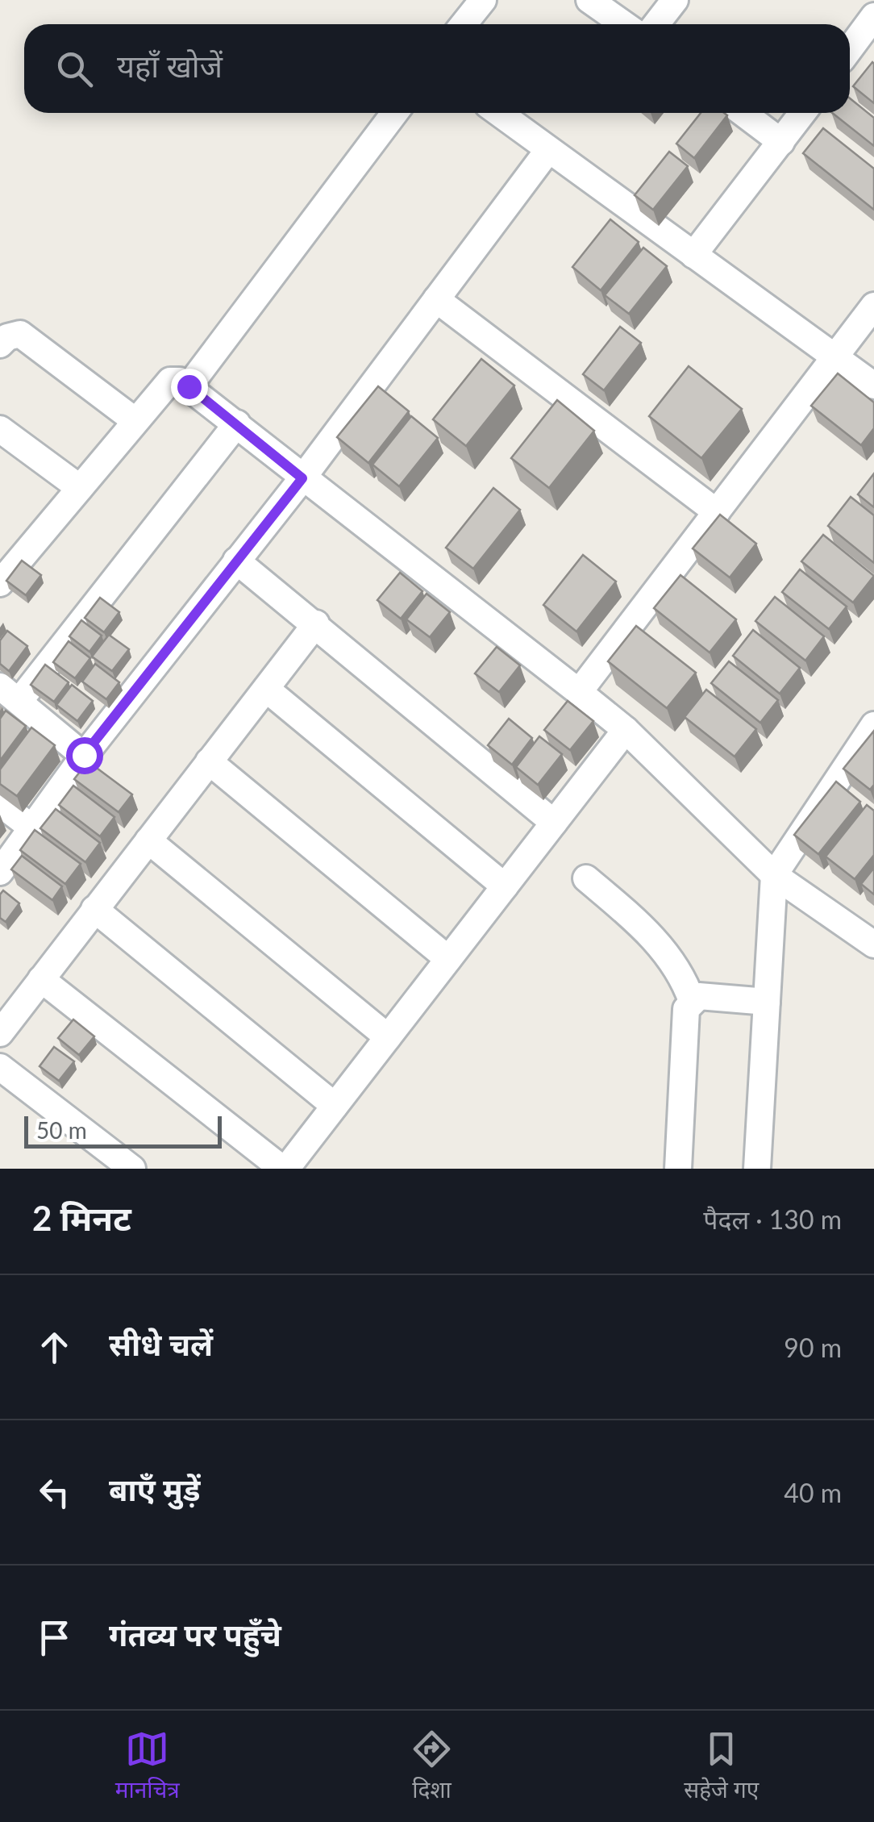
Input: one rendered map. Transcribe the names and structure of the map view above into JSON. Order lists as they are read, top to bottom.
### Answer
{
  "scale_bar": "50 m",
  "page": {
    "search": "यहाँ खोजें",
    "scale": "50 m",
    "heading": ["2 मिनट", "पैदल · 130 m"],
    "list": [
      ["सीधे चलें", "90 m"],
      ["बाएँ मुड़ें", "40 m"],
      "गंतव्य पर पहुँचे"
    ],
    "nav": ["मानचित्र", "दिशा", "सहेजे गए"]
  }
}
